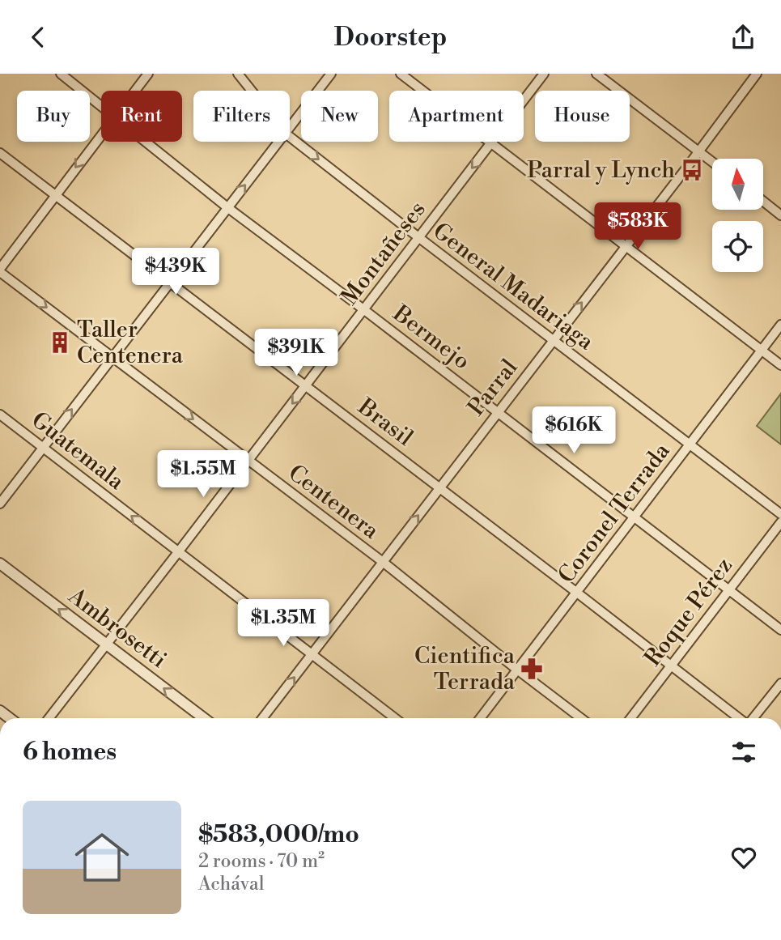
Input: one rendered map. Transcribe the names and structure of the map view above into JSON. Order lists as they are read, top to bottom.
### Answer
{
  "streets": {
    "street": [
      "Montañeses",
      "General Madariaga",
      "Bermejo",
      "Parral",
      "Brasil",
      "Guatemala",
      "Centenera",
      "Coronel Terrada",
      "Roque Pérez",
      "Ambrosetti"
    ]
  },
  "crossings": [
    ["Montañeses", "General Madariaga"],
    ["Montañeses", "Bermejo"],
    ["Montañeses", "Brasil"],
    ["Montañeses", "Guatemala"],
    ["Montañeses", "Centenera"],
    ["Montañeses", "Ambrosetti"],
    ["General Madariaga", "Parral"],
    ["General Madariaga", "Coronel Terrada"],
    ["Bermejo", "Parral"],
    ["Bermejo", "Coronel Terrada"],
    ["Bermejo", "Roque Pérez"],
    ["Parral", "Brasil"],
    ["Parral", "Guatemala"],
    ["Parral", "Centenera"],
    ["Brasil", "Coronel Terrada"],
    ["Brasil", "Roque Pérez"],
    ["Centenera", "Coronel Terrada"]
  ],
  "one_way": ["Parral", "Centenera", "Ambrosetti"],
  "places": {
    "bus stop": ["Parral y Lynch"],
    "building": ["Taller Centenera"],
    "pharmacy": ["Cientifica Terrada"]
  },
  "north": "top",
  "page": {
    "header": "Doorstep",
    "chip": [
      "Buy",
      "Rent",
      "Filters",
      "New",
      "Apartment",
      "House"
    ],
    "price": [
      "$583K",
      "$439K",
      "$391K",
      "$616K",
      "$1.55M",
      "$1.35M"
    ],
    "heading": "6 homes",
    "list": [
      {
        "name": "$583,000/mo",
        "note": "2 rooms · 70 m² · Achával"
      }
    ]
  }
}
